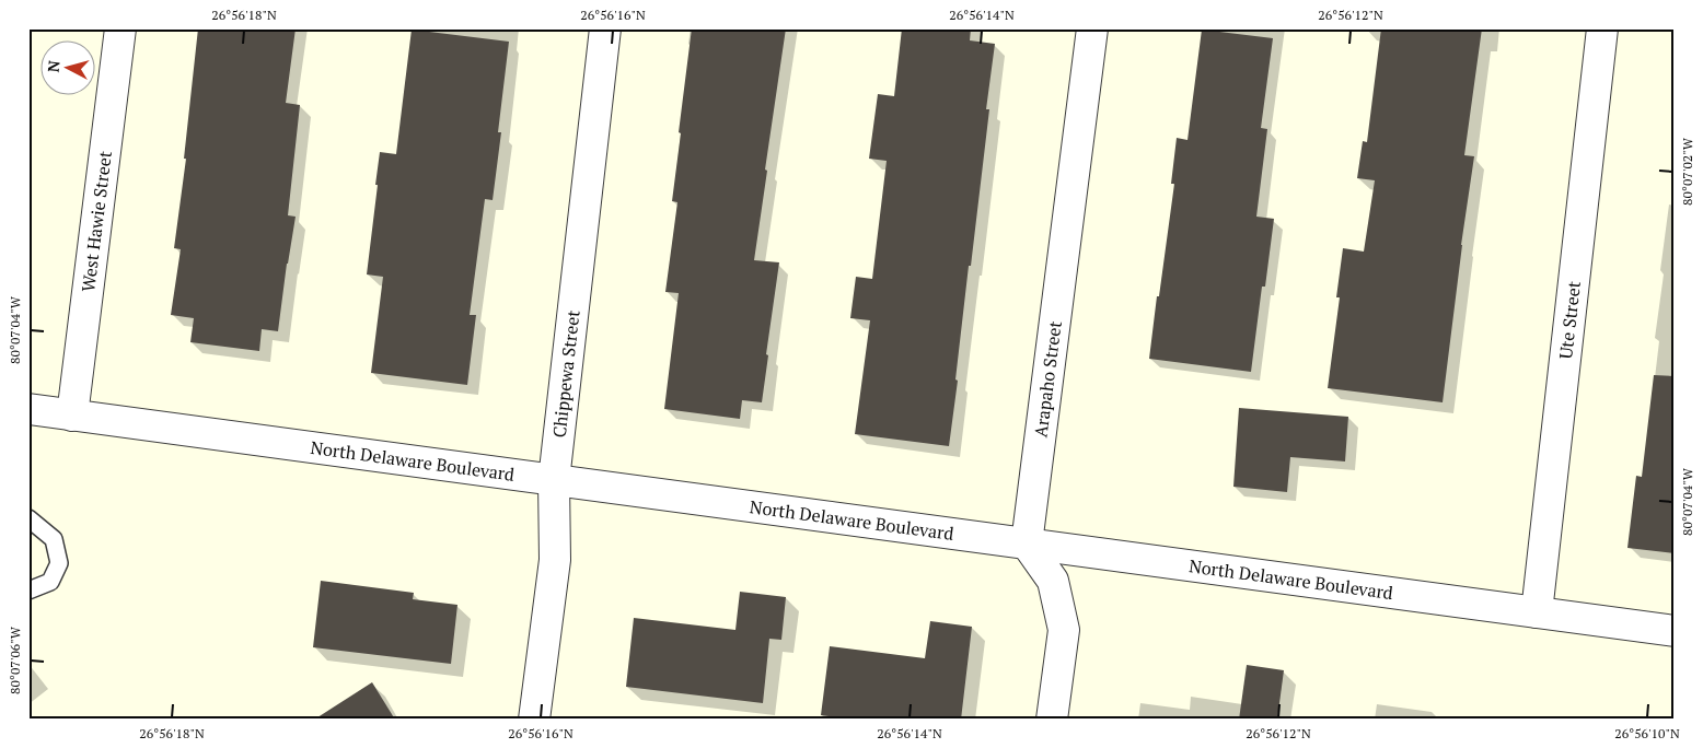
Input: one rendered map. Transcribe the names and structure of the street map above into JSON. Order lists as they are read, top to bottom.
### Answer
{
  "streets": {
    "street": [
      "West Hawie Street",
      "Ute Street",
      "Chippewa Street",
      "Arapaho Street",
      "North Delaware Boulevard"
    ]
  },
  "crossings": [
    ["West Hawie Street", "North Delaware Boulevard"],
    ["Ute Street", "North Delaware Boulevard"],
    ["Chippewa Street", "North Delaware Boulevard"],
    ["Arapaho Street", "North Delaware Boulevard"]
  ],
  "north": "left",
  "coordinates": [
    "26°56'18\"N",
    "26°56'16\"N",
    "26°56'14\"N",
    "26°56'12\"N",
    "80°07'02\"W",
    "80°07'04\"W",
    "80°07'06\"W",
    "26°56'10\"N"
  ]
}
